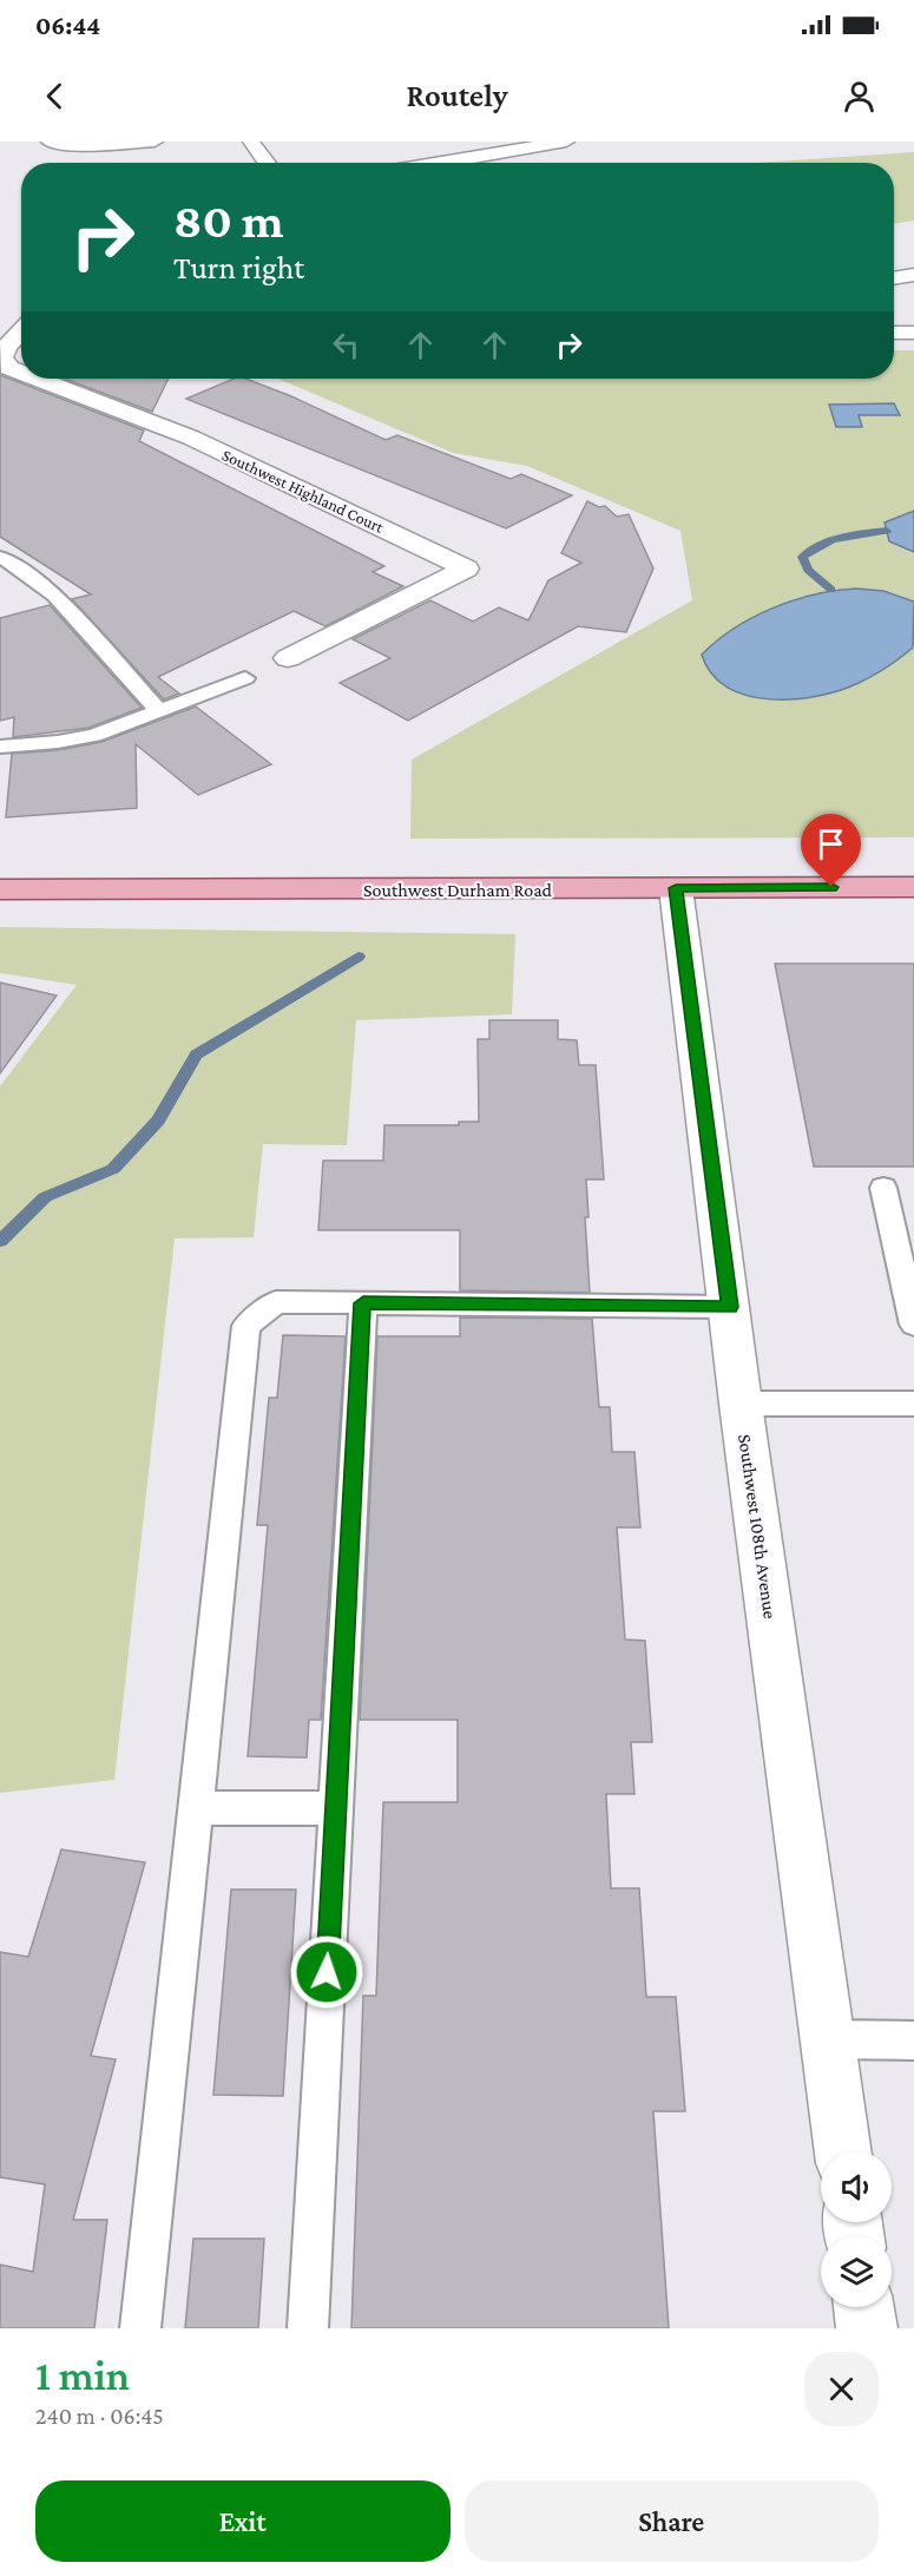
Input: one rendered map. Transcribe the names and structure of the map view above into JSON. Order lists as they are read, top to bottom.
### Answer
{
  "streets": {
    "main road": ["Southwest Durham Road"],
    "street": ["Southwest Highland Court", "Southwest 108th Avenue"]
  },
  "crossings": [
    ["Southwest Durham Road", "Southwest 108th Avenue"]
  ],
  "page": {
    "status": "06:44",
    "header": "Routely",
    "turn": ["80 m", "Turn right"],
    "heading": ["1 min", "240 m · 06:45"],
    "buttons": ["Exit", "Share"]
  }
}
